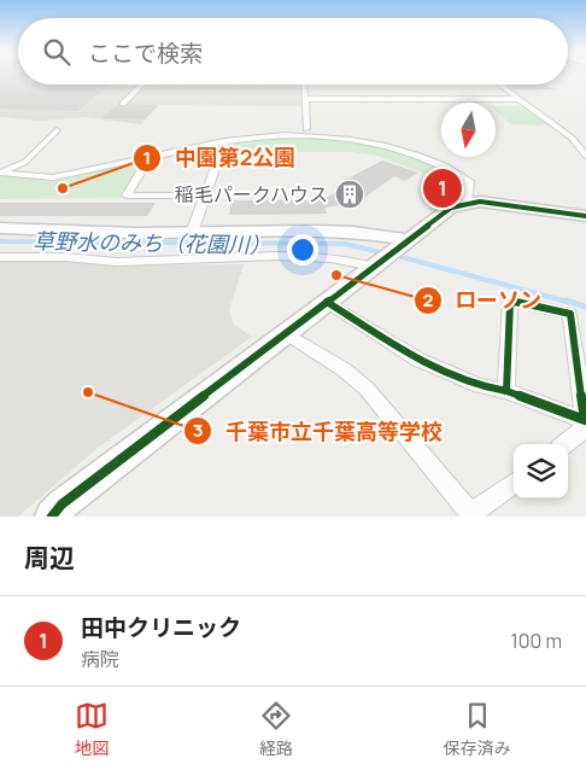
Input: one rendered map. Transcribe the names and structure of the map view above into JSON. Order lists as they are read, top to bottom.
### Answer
{
  "water": ["草野水のみち（花園川）"],
  "places": {
    "other": ["中園第2公園", "ローソン", "千葉市立千葉高等学校"],
    "building": ["稲毛パークハウス"]
  },
  "north": "bottom",
  "page": {
    "search": "ここで検索",
    "pins": "1",
    "heading": "周辺",
    "list": [
      {
        "mark": "1",
        "name": "田中クリニック",
        "note": "病院",
        "value": "100 m"
      }
    ],
    "nav": ["地図", "経路", "保存済み"]
  }
}
